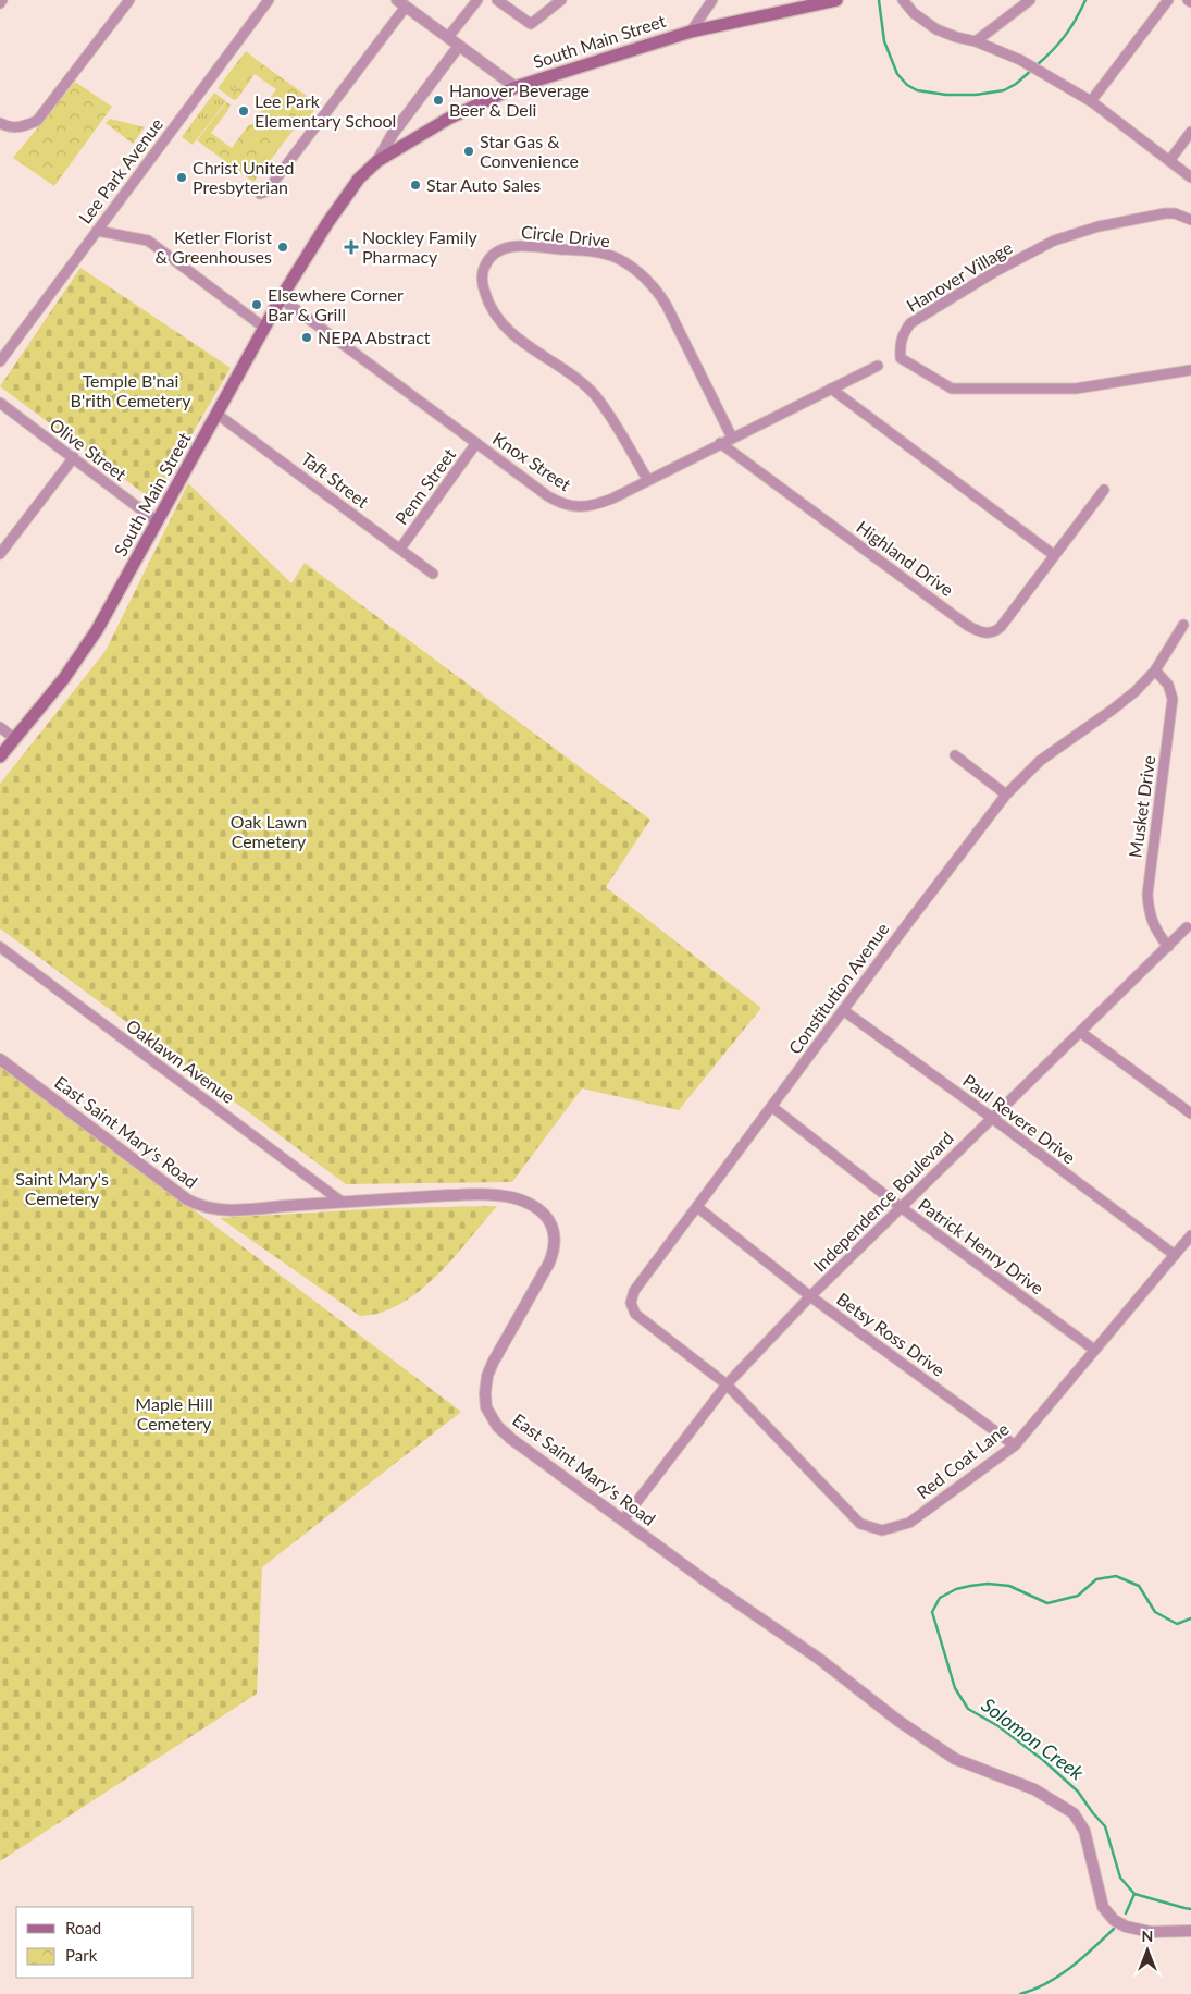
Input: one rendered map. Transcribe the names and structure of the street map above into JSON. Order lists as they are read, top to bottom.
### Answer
{
  "streets": {
    "main road": ["South Main Street"],
    "street": [
      "Lee Park Avenue",
      "Circle Drive",
      "Hanover Village",
      "Olive Street",
      "Knox Street",
      "Taft Street",
      "Penn Street",
      "Highland Drive",
      "Musket Drive",
      "Constitution Avenue",
      "Oaklawn Avenue",
      "Paul Revere Drive",
      "East Saint Mary's Road",
      "Independence Boulevard",
      "Patrick Henry Drive",
      "Betsy Ross Drive",
      "Red Coat Lane"
    ]
  },
  "crossings": [
    ["South Main Street", "Olive Street"],
    ["South Main Street", "Knox Street"],
    ["South Main Street", "Taft Street"],
    ["Circle Drive", "Knox Street"],
    ["Knox Street", "Penn Street"],
    ["Knox Street", "Highland Drive"],
    ["Taft Street", "Penn Street"],
    ["Musket Drive", "Constitution Avenue"],
    ["Musket Drive", "Independence Boulevard"],
    ["Constitution Avenue", "Paul Revere Drive"],
    ["Constitution Avenue", "Independence Boulevard"],
    ["Constitution Avenue", "Patrick Henry Drive"],
    ["Constitution Avenue", "Betsy Ross Drive"],
    ["Constitution Avenue", "Red Coat Lane"],
    ["Oaklawn Avenue", "East Saint Mary's Road"],
    ["Paul Revere Drive", "Independence Boulevard"],
    ["Paul Revere Drive", "Red Coat Lane"],
    ["East Saint Mary's Road", "Independence Boulevard"],
    ["Independence Boulevard", "Patrick Henry Drive"],
    ["Independence Boulevard", "Betsy Ross Drive"],
    ["Independence Boulevard", "Red Coat Lane"],
    ["Patrick Henry Drive", "Red Coat Lane"],
    ["Betsy Ross Drive", "Red Coat Lane"]
  ],
  "water": ["Solomon Creek"],
  "parks": [
    "Temple B'nai B'rith Cemetery",
    "Oak Lawn Cemetery",
    "Saint Mary's Cemetery",
    "Maple Hill Cemetery"
  ],
  "places": {
    "other": [
      "Hanover Beverage Beer & Deli",
      "Lee Park Elementary School",
      "Star Gas & Convenience",
      "Christ United Presbyterian",
      "Star Auto Sales",
      "Ketler Florist & Greenhouses",
      "Elsewhere Corner Bar & Grill",
      "NEPA Abstract"
    ],
    "health": ["Nockley Family Pharmacy"]
  },
  "legend": ["Road", "Park"],
  "north": "top"
}
